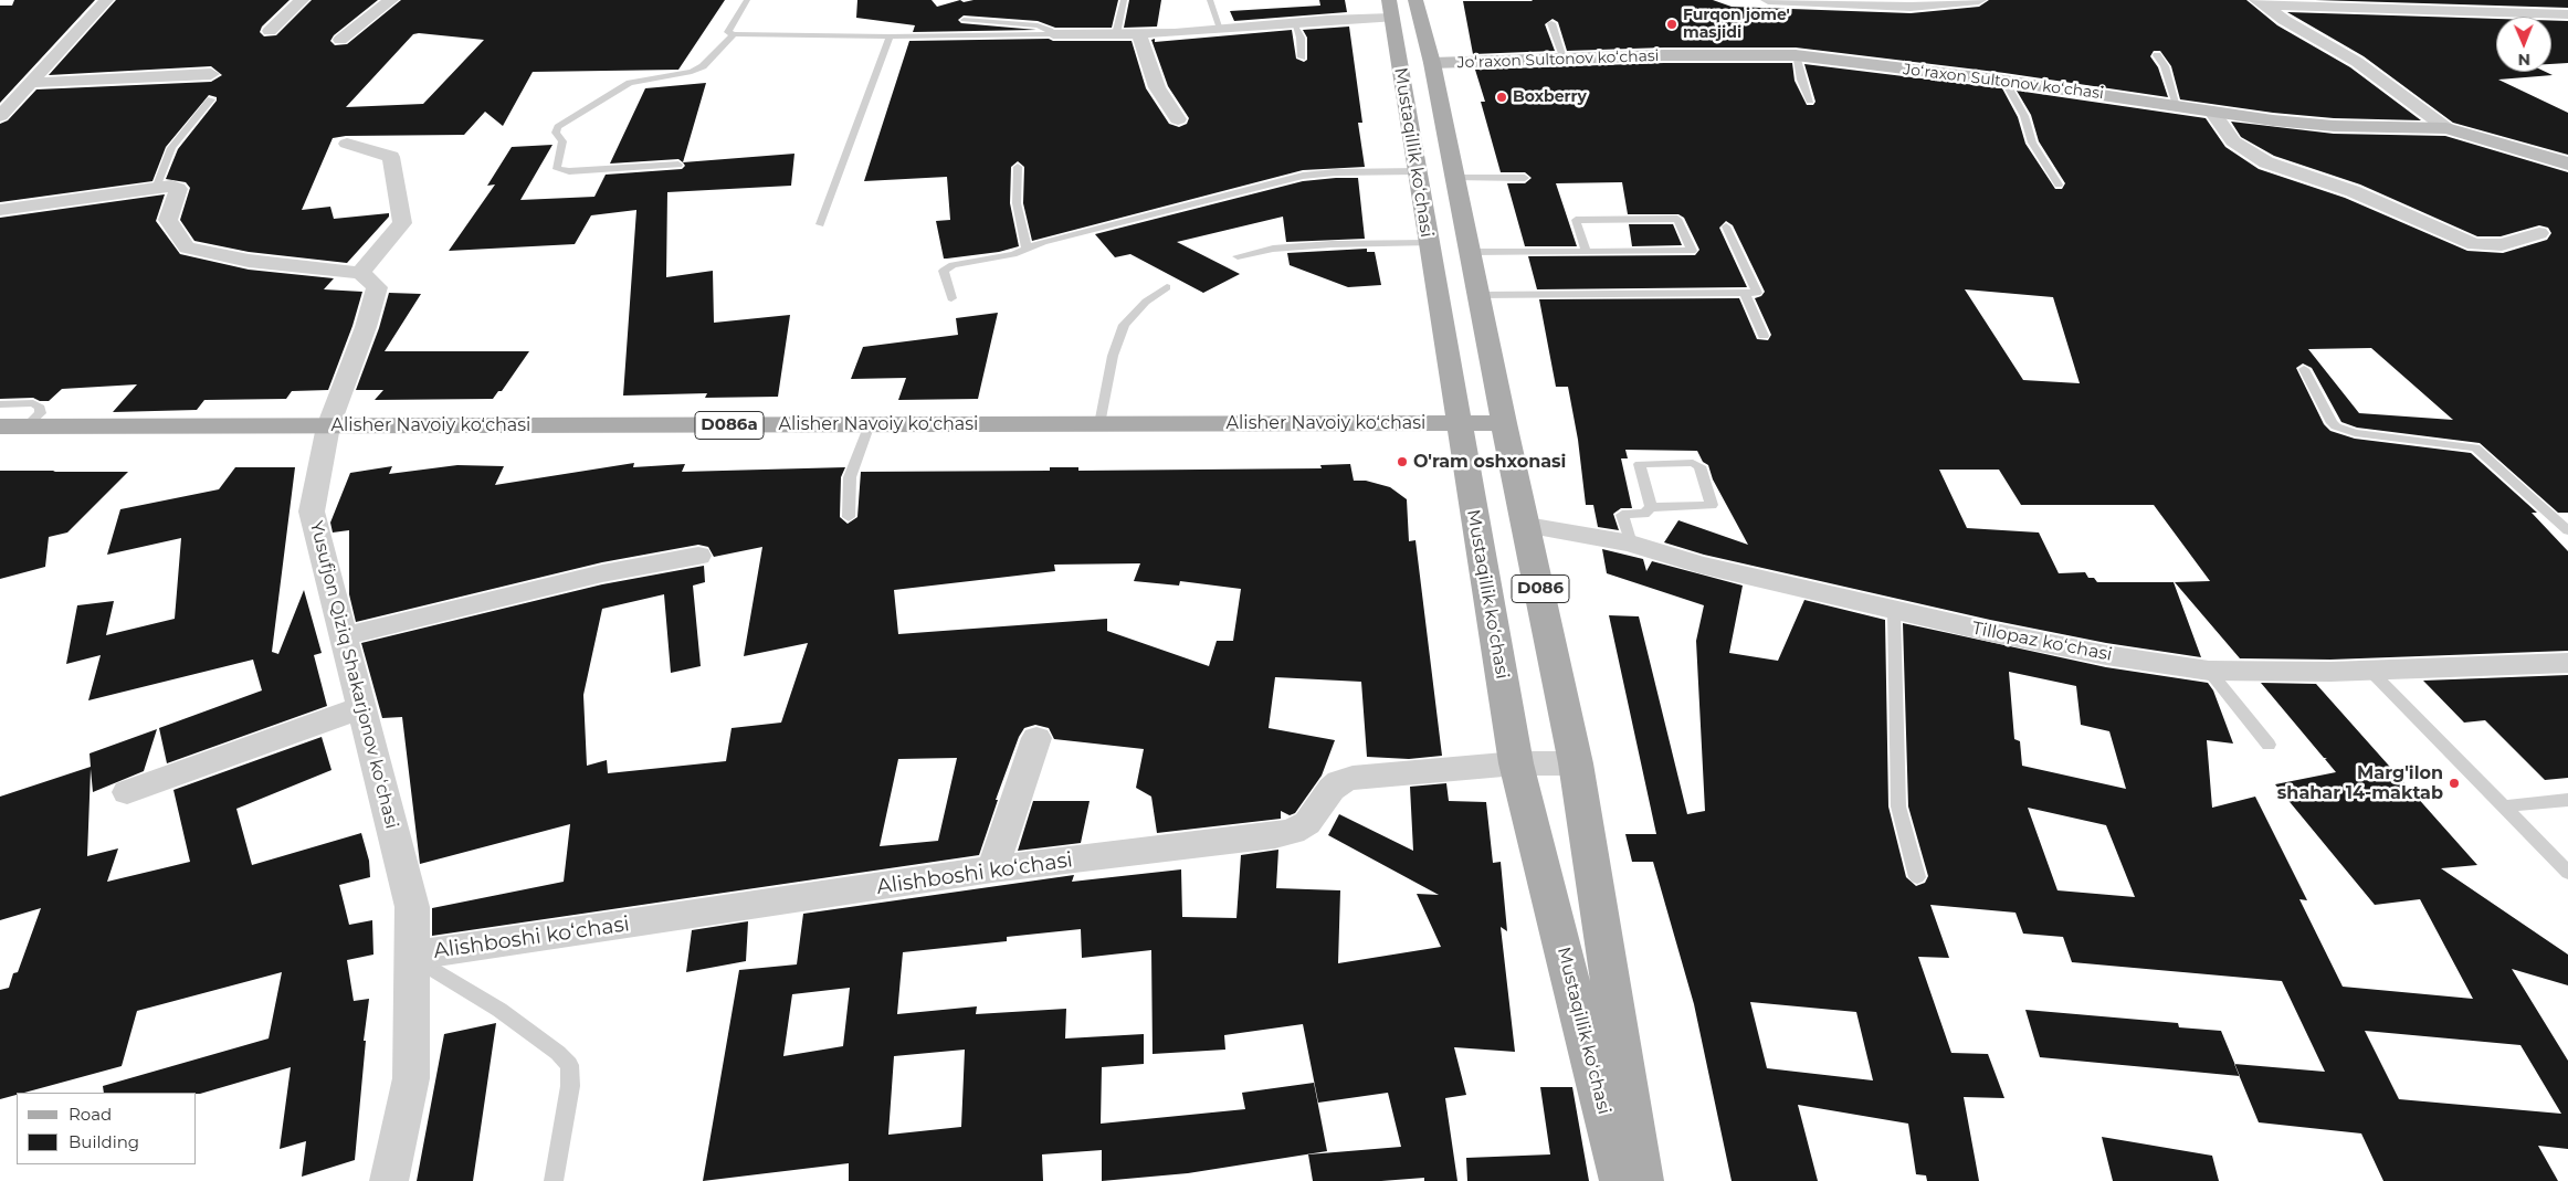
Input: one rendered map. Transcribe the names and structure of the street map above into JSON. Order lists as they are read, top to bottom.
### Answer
{
  "streets": {
    "main road": [
      "Mustaqillik koʻchasi",
      "Alisher Navoiy koʻchasi",
      "D086a",
      "D086"
    ],
    "street": [
      "Joʻraxon Sultonov koʻchasi",
      "Tillopaz koʻchasi",
      "Yusufjon Qiziq Shakarjonov koʻchasi",
      "Alishboshi koʻchasi"
    ]
  },
  "crossings": [
    ["Joʻraxon Sultonov koʻchasi", "Mustaqillik koʻchasi"],
    ["Mustaqillik koʻchasi", "Alisher Navoiy koʻchasi"],
    ["Mustaqillik koʻchasi", "D086a"],
    ["Mustaqillik koʻchasi", "Tillopaz koʻchasi"],
    ["Mustaqillik koʻchasi", "Alishboshi koʻchasi"],
    ["Alisher Navoiy koʻchasi", "D086a"],
    ["Alisher Navoiy koʻchasi", "Yusufjon Qiziq Shakarjonov koʻchasi"],
    ["Yusufjon Qiziq Shakarjonov koʻchasi", "Alishboshi koʻchasi"]
  ],
  "places": [
    "Furqon jome' masjidi",
    "Boxberry",
    "O'ram oshxonasi",
    "Marg'ilon shahar 14-maktab"
  ],
  "legend": ["Road", "Building"],
  "north": "bottom"
}
